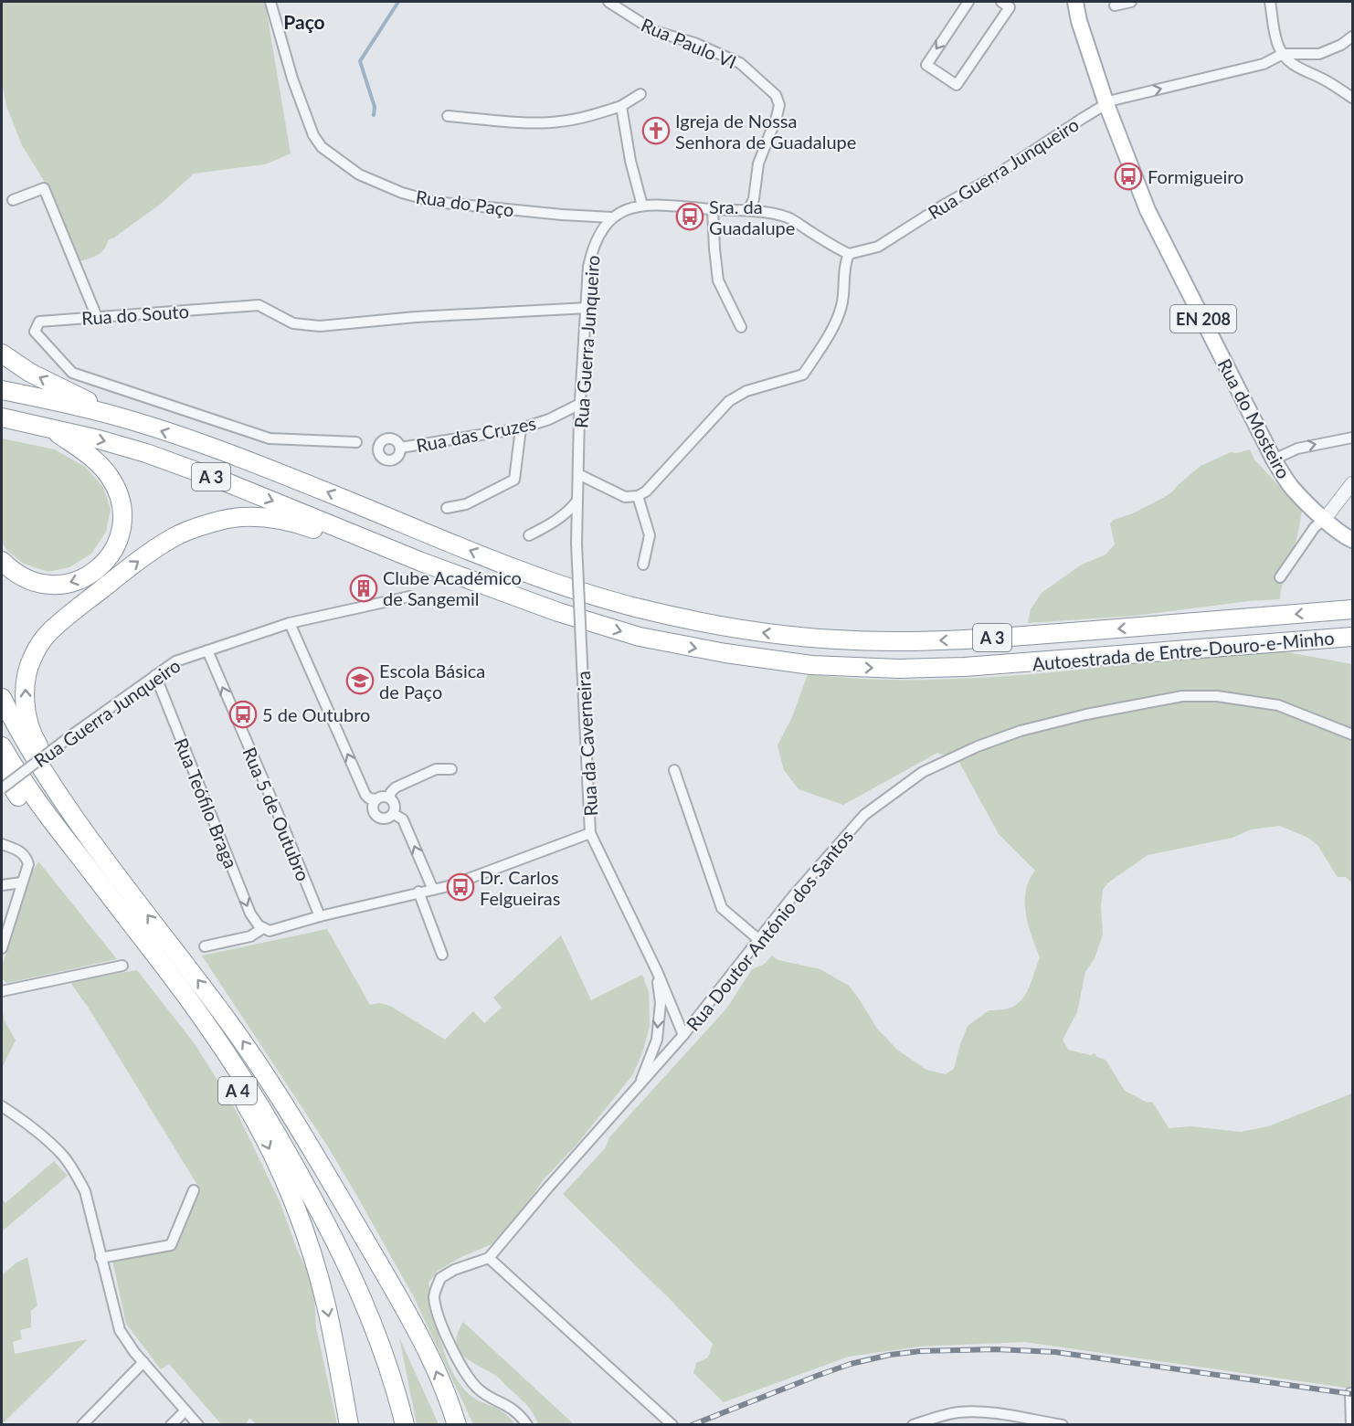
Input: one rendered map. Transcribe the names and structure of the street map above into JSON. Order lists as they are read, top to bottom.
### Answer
{
  "streets": {
    "highway": ["A 3", "Autoestrada de Entre-Douro-e-Minho", "A 4"],
    "main road": ["EN 208", "Rua do Mosteiro"],
    "street": [
      "Rua Paulo VI",
      "Rua Guerra Junqueiro",
      "Rua do Paço",
      "Rua do Souto",
      "Rua das Cruzes",
      "Rua da Caverneira",
      "Rua Teófilo Braga",
      "Rua 5 de Outubro",
      "Rua Doutor António dos Santos"
    ]
  },
  "crossings": [
    ["Rua Guerra Junqueiro", "Rua do Paço"],
    ["Rua Guerra Junqueiro", "Rua do Souto"],
    ["Rua Guerra Junqueiro", "Rua do Mosteiro"],
    ["Rua Guerra Junqueiro", "Rua das Cruzes"],
    ["Rua Guerra Junqueiro", "Rua da Caverneira"],
    ["Rua Guerra Junqueiro", "Rua Teófilo Braga"],
    ["Rua Guerra Junqueiro", "Rua 5 de Outubro"],
    ["Rua da Caverneira", "Rua Doutor António dos Santos"]
  ],
  "one_way": ["Rua Teófilo Braga", "Rua 5 de Outubro"],
  "districts": ["Paço"],
  "places": {
    "church": ["Igreja de Nossa Senhora de Guadalupe"],
    "bus stop": [
      "Formigueiro",
      "Sra. da Guadalupe",
      "5 de Outubro",
      "Dr. Carlos Felgueiras"
    ],
    "building": ["Clube Académico de Sangemil"],
    "school or university": ["Escola Básica de Paço"]
  }
}
